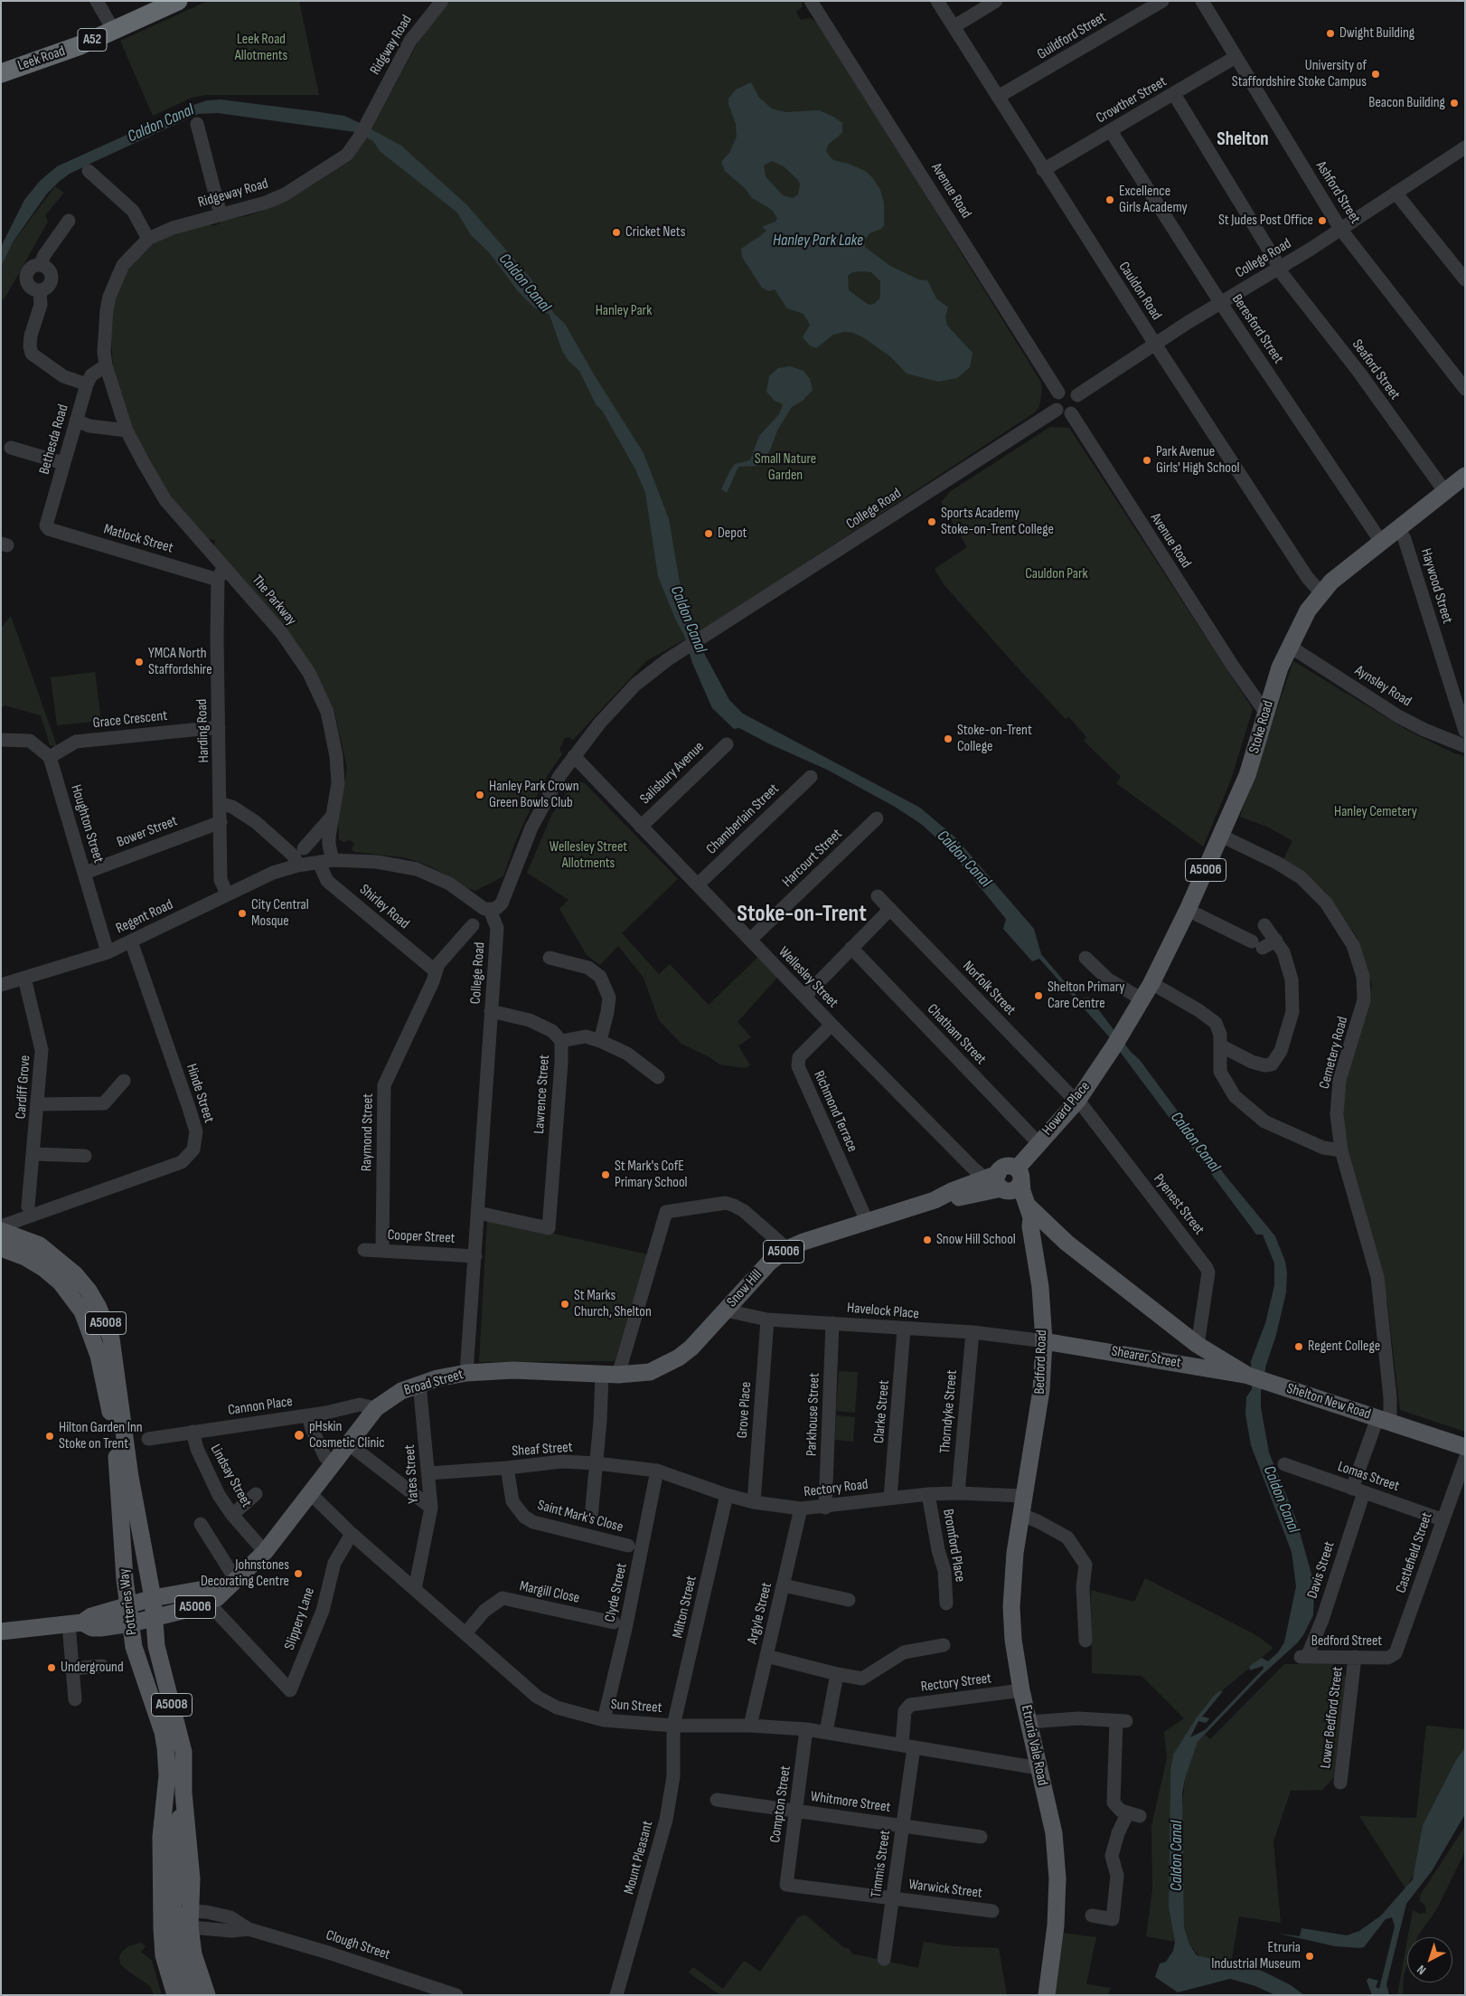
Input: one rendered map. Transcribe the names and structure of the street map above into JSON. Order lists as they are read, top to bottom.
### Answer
{
  "streets": {
    "highway": ["A52", "Leek Road"],
    "main road": [
      "Stoke Road",
      "A5006",
      "Howard Place",
      "Snow Hill",
      "A5008",
      "Shearer Street",
      "Bedford Road",
      "Broad Street",
      "Shelton New Road",
      "Potteries Way",
      "Etruria Vale Road"
    ],
    "street": [
      "Guildford Street",
      "Ridgway Road",
      "Crowther Street",
      "Avenue Road",
      "Ashford Street",
      "Ridgeway Road",
      "College Road",
      "Cauldon Road",
      "Beresford Street",
      "Seaford Street",
      "Bethesda Road",
      "Matlock Street",
      "Haywood Street",
      "The Parkway",
      "Aynsley Road",
      "Grace Crescent",
      "Harding Road",
      "Salisbury Avenue",
      "Chamberlain Street",
      "Houghton Street",
      "Bower Street",
      "Harcourt Street",
      "Shirley Road",
      "Regent Road",
      "Wellesley Street",
      "Norfolk Street",
      "Chatham Street",
      "Cemetery Road",
      "Cardiff Grove",
      "Hinde Street",
      "Lawrence Street",
      "Richmond Terrace",
      "Raymond Street",
      "Pyenest Street",
      "Cooper Street",
      "Havelock Place",
      "Cannon Place",
      "Grove Place",
      "Clarke Street",
      "Thorndyke Street",
      "Parkhouse Street",
      "Sheaf Street",
      "Yates Street",
      "Lindsay Street",
      "Lomas Street",
      "Rectory Road",
      "Saint Mark's Close",
      "Bromford Place",
      "Castlefield Street",
      "Davis Street",
      "Margill Close",
      "Clyde Street",
      "Milton Street",
      "Argyle Street",
      "Slippery Lane",
      "Bedford Street",
      "Rectory Street",
      "Sun Street",
      "Lower Bedford Street",
      "Whitmore Street",
      "Compton Street",
      "Mount Pleasant",
      "Timmis Street",
      "Warwick Street",
      "Clough Street"
    ]
  },
  "crossings": [
    ["Guildford Street", "Cauldon Road"],
    ["Ridgway Road", "Ridgeway Road"],
    ["Crowther Street", "Ashford Street"],
    ["Crowther Street", "Cauldon Road"],
    ["Crowther Street", "Beresford Street"],
    ["Crowther Street", "Seaford Street"],
    ["Avenue Road", "College Road"],
    ["Avenue Road", "Stoke Road"],
    ["Ashford Street", "College Road"],
    ["Ridgeway Road", "The Parkway"],
    ["College Road", "Cauldon Road"],
    ["College Road", "Beresford Street"],
    ["College Road", "Seaford Street"],
    ["College Road", "Regent Road"],
    ["College Road", "Wellesley Street"],
    ["College Road", "Lawrence Street"],
    ["College Road", "Cooper Street"],
    ["College Road", "Broad Street"],
    ["Cauldon Road", "Stoke Road"],
    ["Beresford Street", "Stoke Road"],
    ["Seaford Street", "Stoke Road"],
    ["Bethesda Road", "Matlock Street"],
    ["Bethesda Road", "The Parkway"],
    ["Matlock Street", "Harding Road"],
    ["Haywood Street", "Stoke Road"],
    ["The Parkway", "Harding Road"],
    ["The Parkway", "Regent Road"],
    ["Aynsley Road", "Stoke Road"],
    ["Grace Crescent", "Harding Road"],
    ["Grace Crescent", "Houghton Street"],
    ["Stoke Road", "Cemetery Road"],
    ["Stoke Road", "Howard Place"],
    ["Harding Road", "Bower Street"],
    ["Harding Road", "Regent Road"],
    ["Salisbury Avenue", "Wellesley Street"],
    ["Chamberlain Street", "Wellesley Street"],
    ["Houghton Street", "Bower Street"],
    ["Houghton Street", "Regent Road"],
    ["Harcourt Street", "Wellesley Street"],
    ["Shirley Road", "Regent Road"],
    ["Shirley Road", "Raymond Street"],
    ["Regent Road", "Cardiff Grove"],
    ["Regent Road", "Hinde Street"],
    ["Wellesley Street", "Richmond Terrace"],
    ["Wellesley Street", "Snow Hill"],
    ["Wellesley Street", "Bedford Road"],
    ["Norfolk Street", "Howard Place"],
    ["Norfolk Street", "Pyenest Street"],
    ["Chatham Street", "Howard Place"],
    ["Cemetery Road", "Shelton New Road"],
    ["Cemetery Road", "Davis Street"],
    ["Howard Place", "Pyenest Street"],
    ["Howard Place", "Snow Hill"],
    ["Howard Place", "Bedford Road"],
    ["Richmond Terrace", "Snow Hill"],
    ["Raymond Street", "Cooper Street"],
    ["Pyenest Street", "Shelton New Road"],
    ["Snow Hill", "Havelock Place"],
    ["Snow Hill", "Bedford Road"],
    ["Snow Hill", "Broad Street"],
    ["Havelock Place", "Shearer Street"],
    ["Havelock Place", "Bedford Road"],
    ["Havelock Place", "Grove Place"],
    ["Havelock Place", "Clarke Street"],
    ["Havelock Place", "Thorndyke Street"],
    ["Havelock Place", "Parkhouse Street"],
    ["A5008", "Broad Street"],
    ["A5008", "Potteries Way"],
    ["A5008", "Clough Street"],
    ["Shearer Street", "Bedford Road"],
    ["Shearer Street", "Shelton New Road"],
    ["Bedford Road", "Shelton New Road"],
    ["Bedford Road", "Rectory Road"],
    ["Bedford Road", "Etruria Vale Road"],
    ["Broad Street", "Cannon Place"],
    ["Broad Street", "Yates Street"],
    ["Broad Street", "Lindsay Street"],
    ["Broad Street", "Potteries Way"],
    ["Broad Street", "Slippery Lane"],
    ["Broad Street", "Sun Street"],
    ["Shelton New Road", "Davis Street"],
    ["Cannon Place", "Lindsay Street"],
    ["Grove Place", "Rectory Road"],
    ["Clarke Street", "Rectory Road"],
    ["Thorndyke Street", "Rectory Road"],
    ["Parkhouse Street", "Rectory Road"],
    ["Sheaf Street", "Yates Street"],
    ["Sheaf Street", "Rectory Road"],
    ["Sheaf Street", "Saint Mark's Close"],
    ["Sheaf Street", "Clyde Street"],
    ["Yates Street", "Sun Street"],
    ["Lomas Street", "Castlefield Street"],
    ["Lomas Street", "Davis Street"],
    ["Rectory Road", "Bromford Place"],
    ["Rectory Road", "Clyde Street"],
    ["Rectory Road", "Milton Street"],
    ["Rectory Road", "Argyle Street"],
    ["Rectory Road", "Etruria Vale Road"],
    ["Castlefield Street", "Bedford Street"],
    ["Davis Street", "Bedford Street"],
    ["Margill Close", "Sun Street"],
    ["Clyde Street", "Sun Street"],
    ["Potteries Way", "Clough Street"],
    ["Milton Street", "Sun Street"],
    ["Milton Street", "Mount Pleasant"],
    ["Argyle Street", "Sun Street"],
    ["Slippery Lane", "Sun Street"],
    ["Bedford Street", "Lower Bedford Street"],
    ["Rectory Street", "Sun Street"],
    ["Rectory Street", "Etruria Vale Road"],
    ["Rectory Street", "Timmis Street"],
    ["Sun Street", "Etruria Vale Road"],
    ["Sun Street", "Compton Street"],
    ["Sun Street", "Mount Pleasant"],
    ["Sun Street", "Timmis Street"],
    ["Whitmore Street", "Compton Street"],
    ["Whitmore Street", "Timmis Street"],
    ["Compton Street", "Warwick Street"],
    ["Timmis Street", "Warwick Street"]
  ],
  "districts": ["Shelton", "Stoke-on-Trent"],
  "water": ["Caldon Canal", "Hanley Park Lake"],
  "parks": [
    "Leek Road Allotments",
    "Hanley Park",
    "Small Nature Garden",
    "Cauldon Park",
    "Hanley Cemetery",
    "Wellesley Street Allotments"
  ],
  "places": [
    "Dwight Building",
    "University of Staffordshire Stoke Campus",
    "Beacon Building",
    "Excellence Girls Academy",
    "St Judes Post Office",
    "Cricket Nets",
    "Park Avenue Girls' High School",
    "Sports Academy Stoke-on-Trent College",
    "Depot",
    "YMCA North Staffordshire",
    "Stoke-on-Trent College",
    "Hanley Park Crown Green Bowls Club",
    "City Central Mosque",
    "Shelton Primary Care Centre",
    "St Mark's CofE Primary School",
    "Snow Hill School",
    "St Marks Church, Shelton",
    "Regent College",
    "pHskin Cosmetic Clinic",
    "Hilton Garden Inn Stoke on Trent",
    "Johnstones Decorating Centre",
    "Underground",
    "Etruria Industrial Museum"
  ],
  "north": "bottom left"
}
